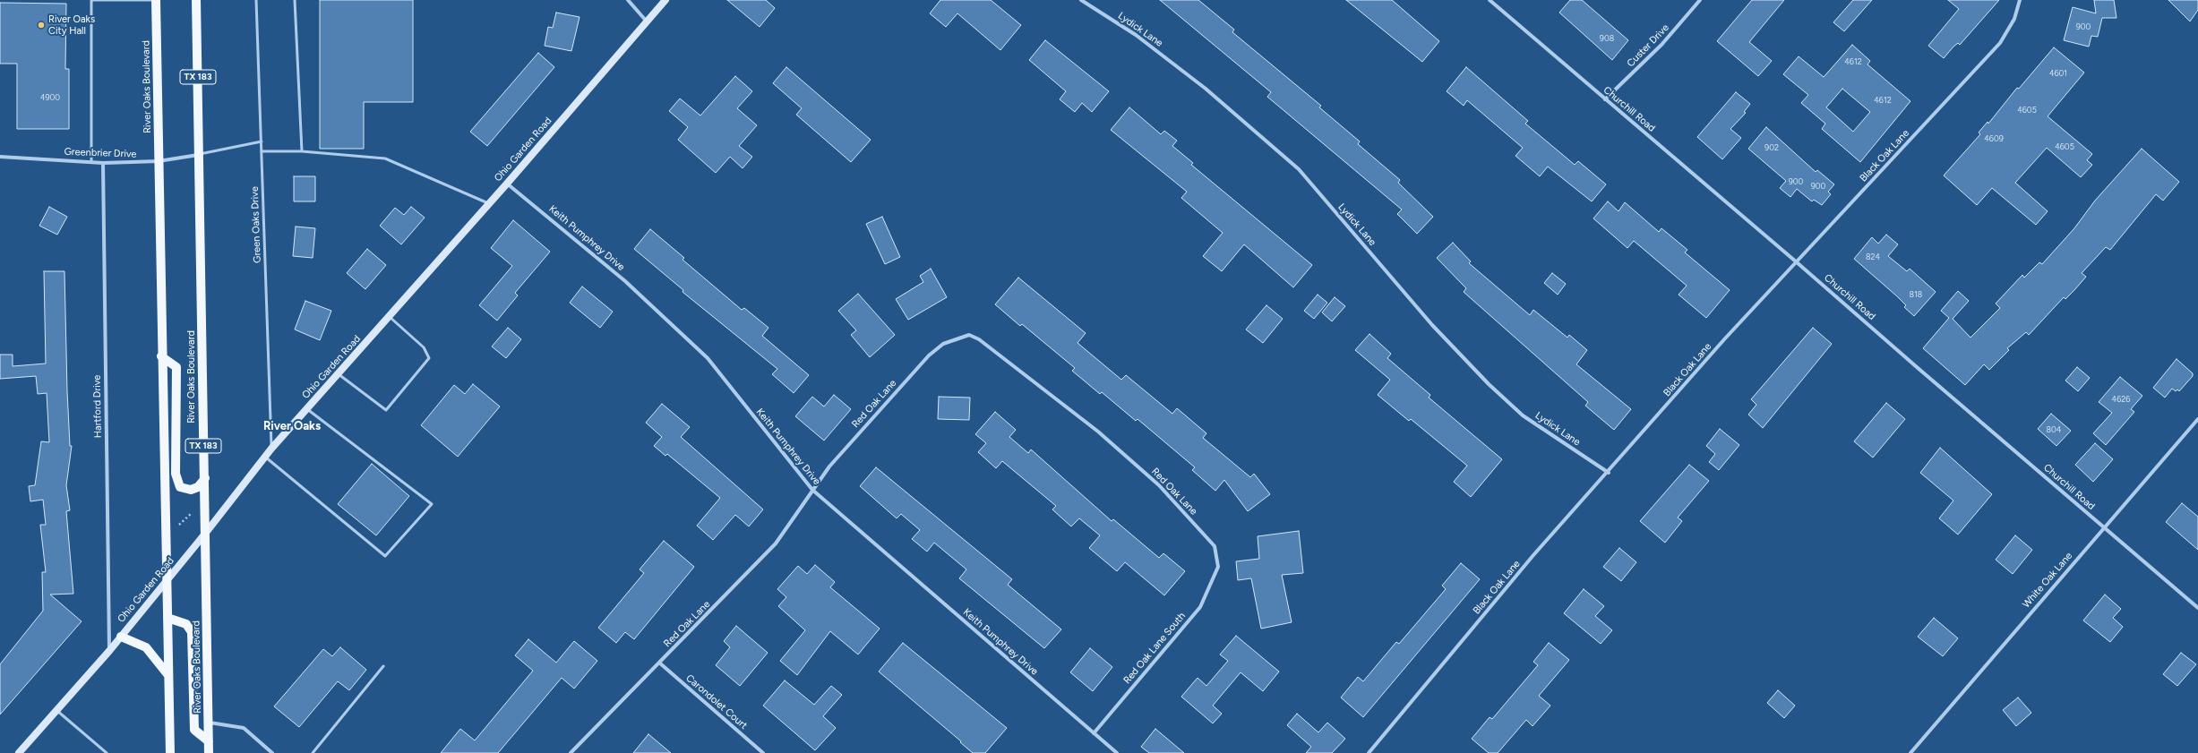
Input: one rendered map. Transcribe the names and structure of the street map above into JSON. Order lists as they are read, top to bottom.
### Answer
{
  "streets": {
    "main road": ["TX 183", "River Oaks Boulevard"],
    "street": [
      "Lydick Lane",
      "Custer Drive",
      "Churchill Road",
      "Ohio Garden Road",
      "Greenbrier Drive",
      "Black Oak Lane",
      "Keith Pumphrey Drive",
      "Red Oak Lane",
      "Hartford Drive",
      "White Oak Lane",
      "Red Oak Lane South",
      "Carondolet Court"
    ],
    "lane": ["Green Oaks Drive"]
  },
  "crossings": [
    ["Lydick Lane", "Black Oak Lane"],
    ["Custer Drive", "Churchill Road"],
    ["River Oaks Boulevard", "Ohio Garden Road"],
    ["River Oaks Boulevard", "Greenbrier Drive"],
    ["Churchill Road", "Black Oak Lane"],
    ["Churchill Road", "White Oak Lane"],
    ["Ohio Garden Road", "Green Oaks Drive"],
    ["Ohio Garden Road", "Keith Pumphrey Drive"],
    ["Ohio Garden Road", "Hartford Drive"],
    ["Greenbrier Drive", "Hartford Drive"],
    ["Keith Pumphrey Drive", "Red Oak Lane"],
    ["Keith Pumphrey Drive", "Red Oak Lane South"],
    ["Red Oak Lane", "Red Oak Lane South"],
    ["Red Oak Lane", "Carondolet Court"]
  ],
  "districts": ["River Oaks"],
  "places": ["River Oaks City Hall"],
  "house_numbers": [
    "900",
    "908",
    "4612",
    "4601",
    "4900",
    "4612",
    "4605",
    "4609",
    "4605",
    "902",
    "900",
    "900",
    "824",
    "818",
    "4626",
    "804"
  ]
}
